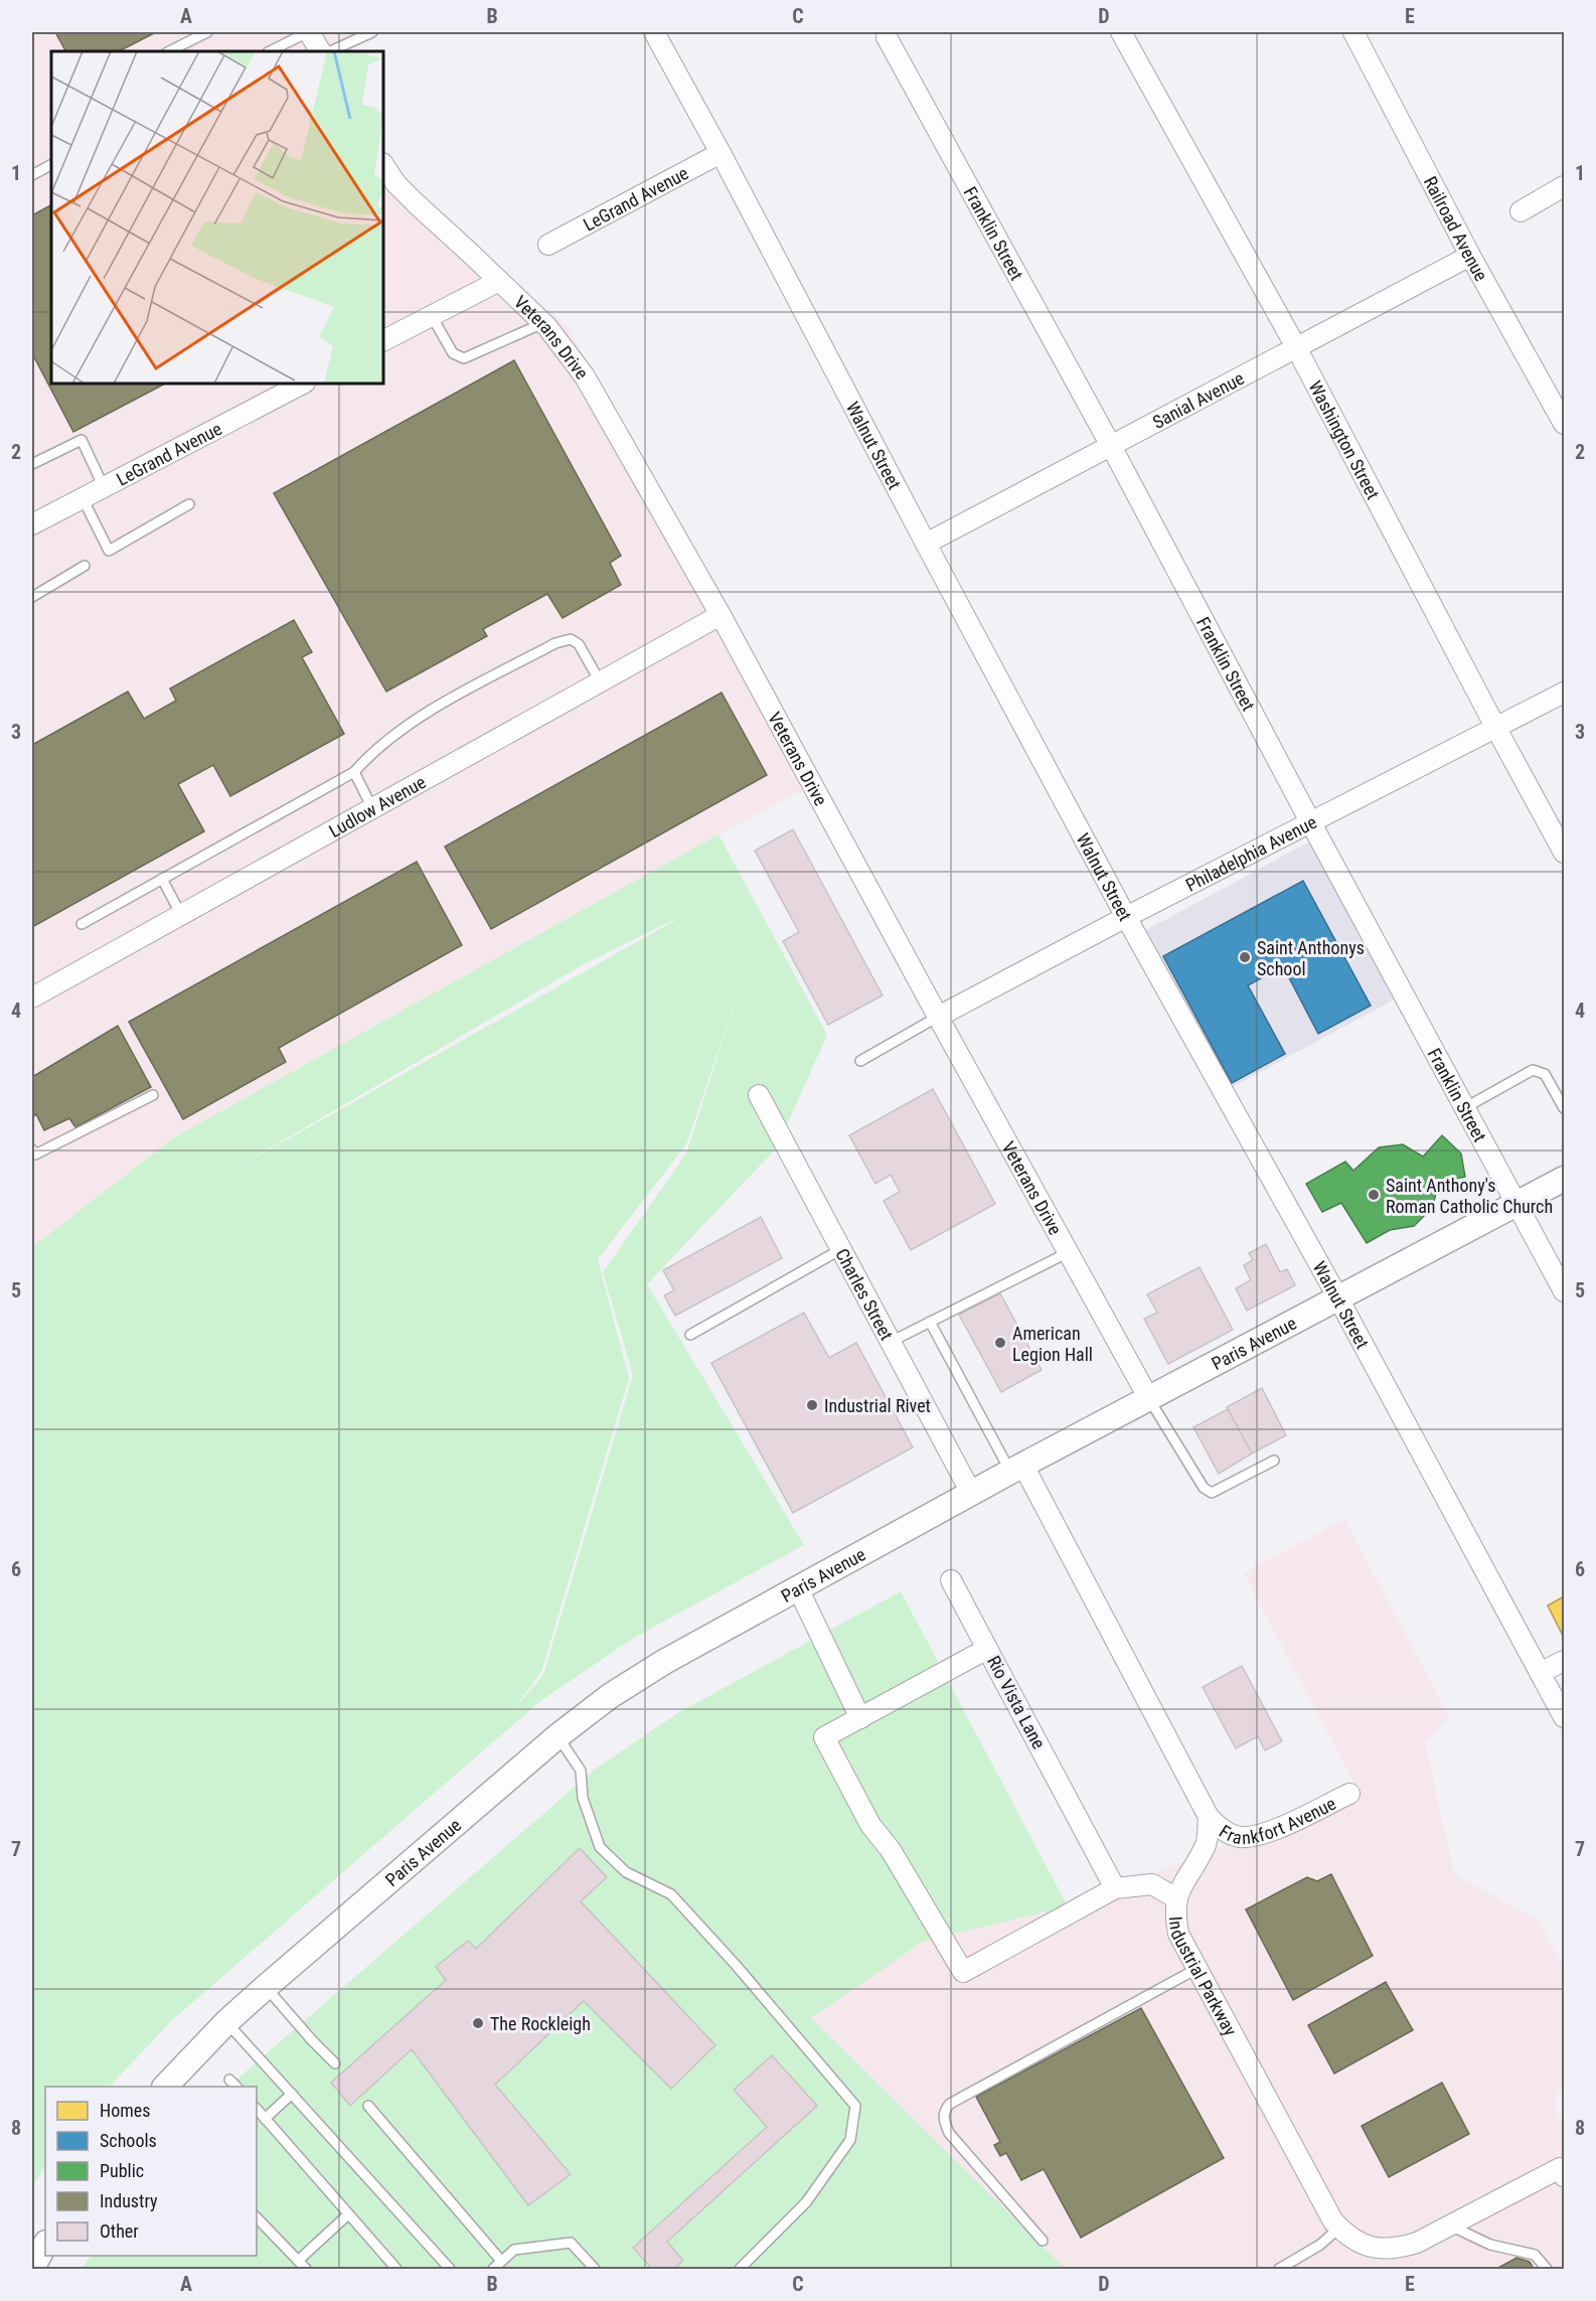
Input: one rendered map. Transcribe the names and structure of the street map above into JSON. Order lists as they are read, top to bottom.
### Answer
{
  "streets": {
    "street": [
      "LeGrand Avenue",
      "Railroad Avenue",
      "Franklin Street",
      "Veterans Drive",
      "Sanial Avenue",
      "Washington Street",
      "Walnut Street",
      "Ludlow Avenue",
      "Philadelphia Avenue",
      "Charles Street",
      "Paris Avenue",
      "Rio Vista Lane",
      "Frankfort Avenue",
      "Industrial Parkway"
    ]
  },
  "crossings": [
    ["LeGrand Avenue", "Walnut Street"],
    ["Railroad Avenue", "Sanial Avenue"],
    ["Franklin Street", "Sanial Avenue"],
    ["Franklin Street", "Philadelphia Avenue"],
    ["Franklin Street", "Paris Avenue"],
    ["Veterans Drive", "Ludlow Avenue"],
    ["Veterans Drive", "Philadelphia Avenue"],
    ["Veterans Drive", "Paris Avenue"],
    ["Sanial Avenue", "Washington Street"],
    ["Sanial Avenue", "Walnut Street"],
    ["Washington Street", "Philadelphia Avenue"],
    ["Walnut Street", "Philadelphia Avenue"],
    ["Walnut Street", "Paris Avenue"],
    ["Charles Street", "Paris Avenue"],
    ["Frankfort Avenue", "Industrial Parkway"]
  ],
  "places": [
    "Saint Anthonys School",
    "Saint Anthony's Roman Catholic Church",
    "American Legion Hall",
    "Industrial Rivet",
    "The Rockleigh"
  ],
  "legend": [
    "Homes",
    "Schools",
    "Public",
    "Industry",
    "Other"
  ],
  "grid": {
    "columns": [
      "A",
      "B",
      "C",
      "D",
      "E"
    ],
    "rows": [
      "1",
      "2",
      "3",
      "4",
      "5",
      "6",
      "7",
      "8"
    ]
  }
}
